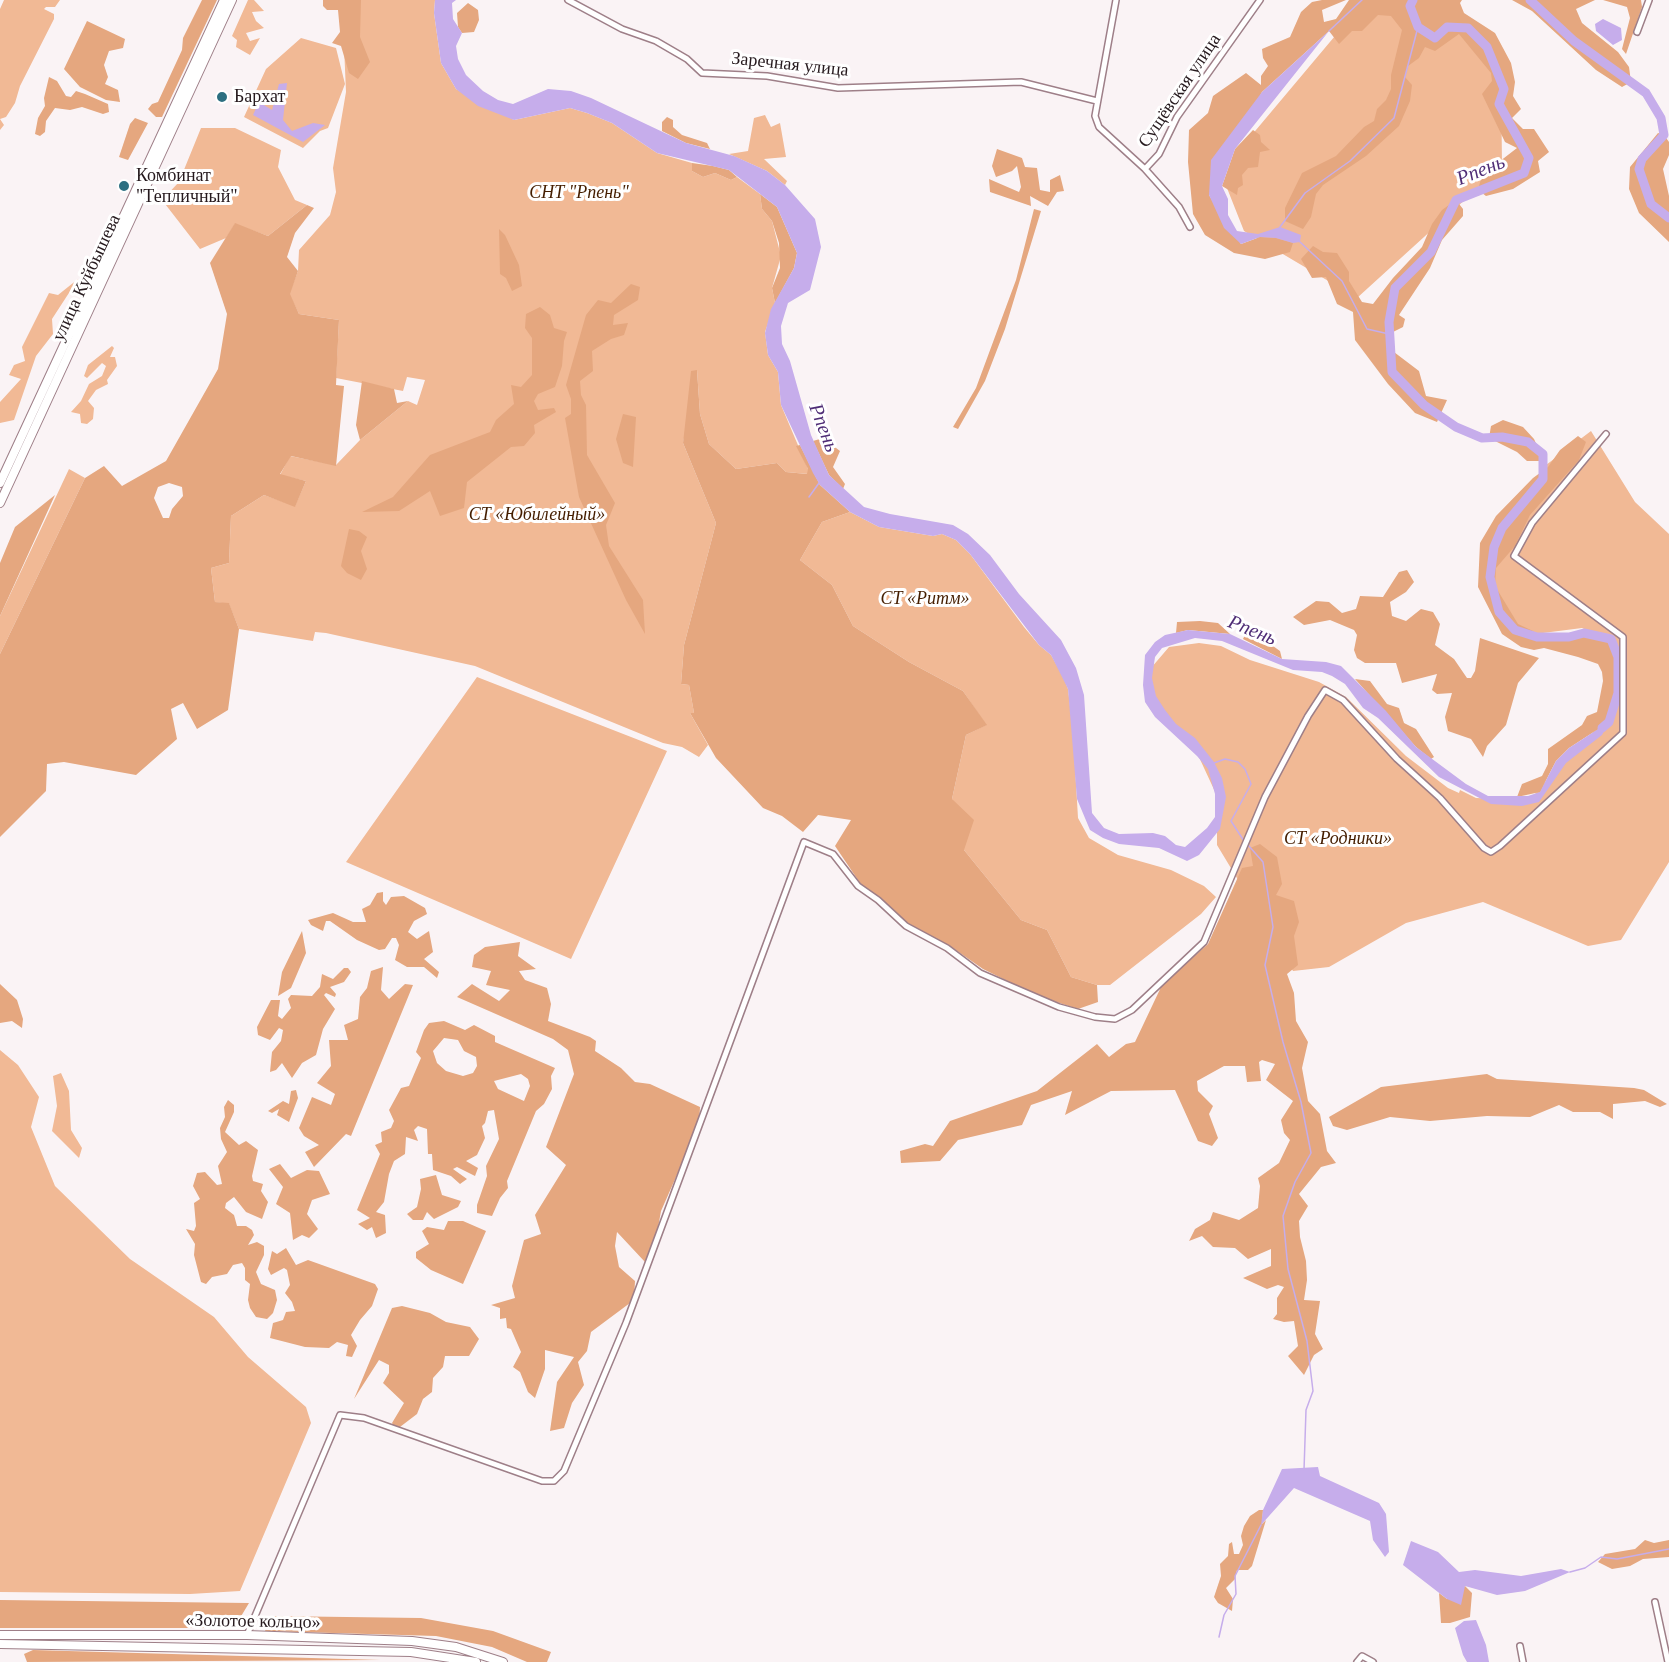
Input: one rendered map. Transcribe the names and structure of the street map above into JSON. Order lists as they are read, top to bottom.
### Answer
{
  "streets": {
    "highway": ["улица Куйбышева", "«Золотое кольцо»"],
    "street": ["Заречная улица", "Сущёвская улица"]
  },
  "water": ["Рпень"],
  "parks": [
    "СНТ \"Рпень\"",
    "СТ «Юбилейный»",
    "СТ «Ритм»",
    "СТ «Родники»"
  ],
  "places": ["Бархат", "Комбинат \"Тепличный\""]
}
